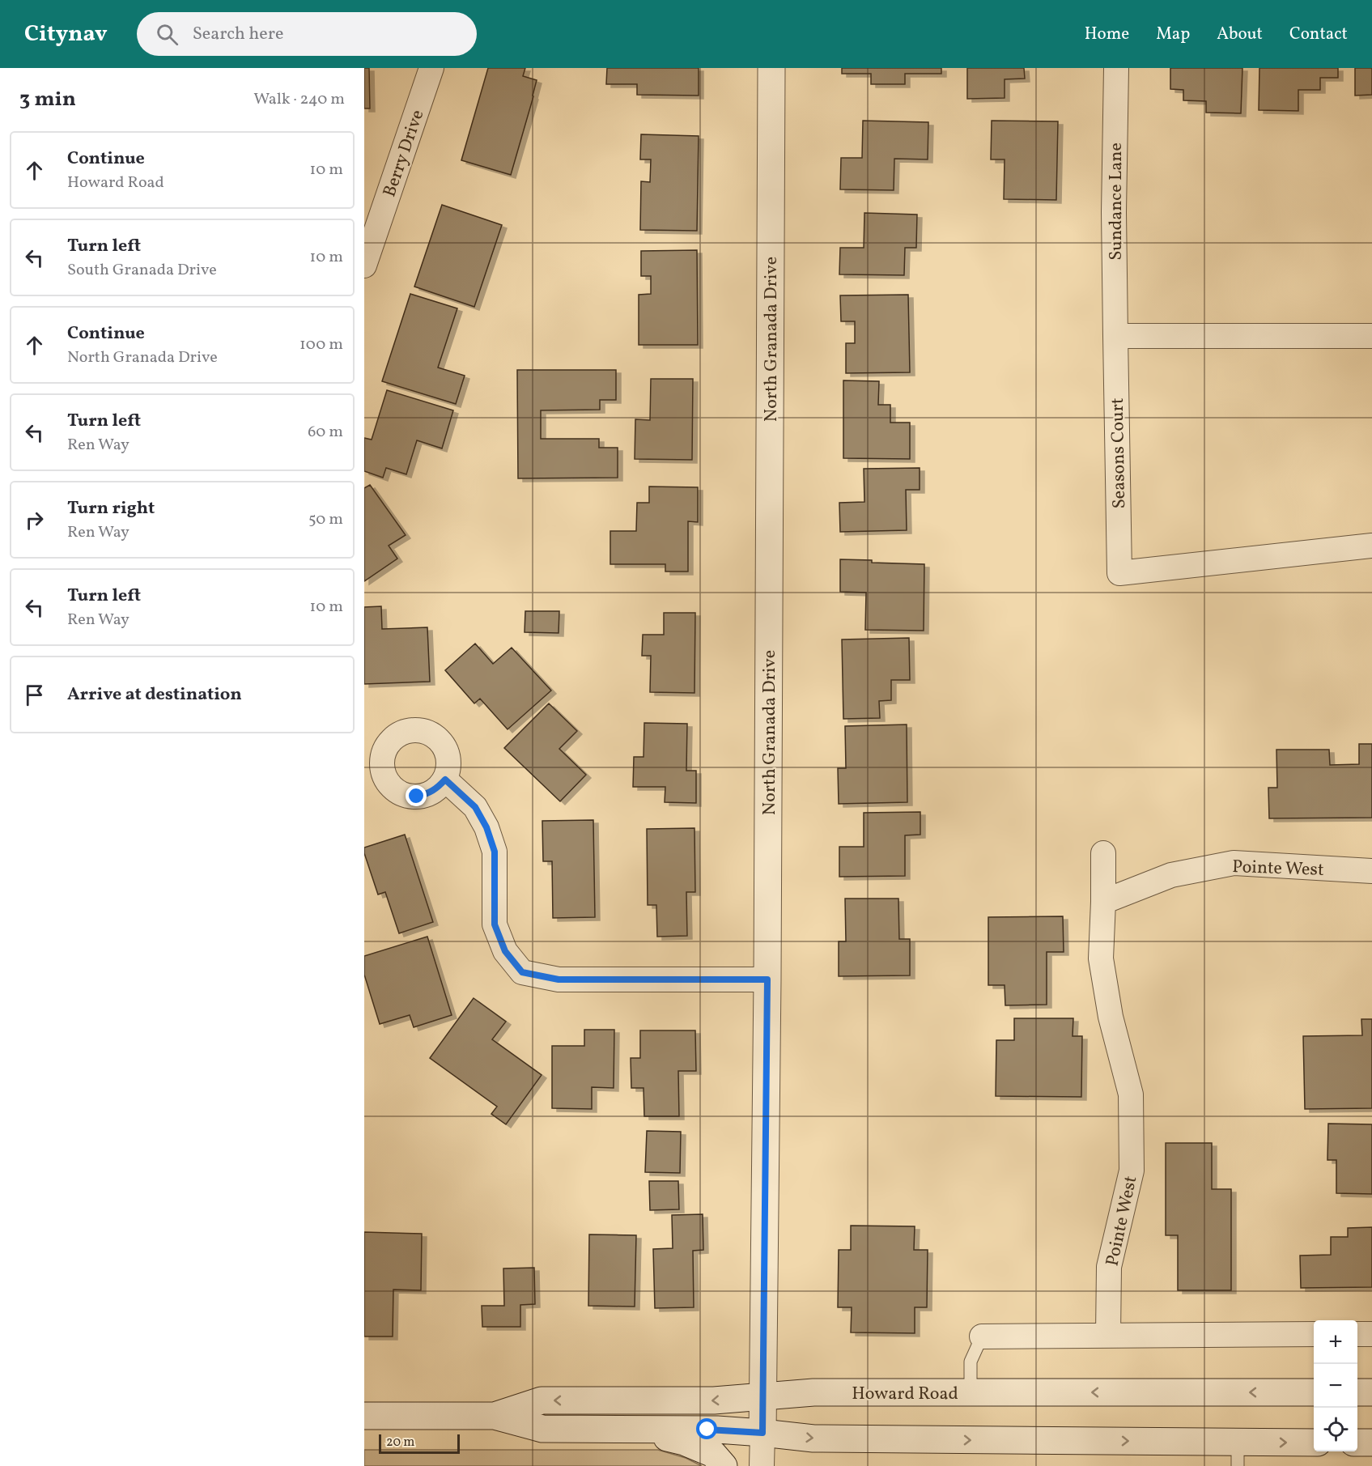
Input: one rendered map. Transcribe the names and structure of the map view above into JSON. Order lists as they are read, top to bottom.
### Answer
{
  "streets": {
    "main road": ["North Granada Drive", "Howard Road"],
    "street": [
      "Berry Drive",
      "Sundance Lane",
      "Seasons Court",
      "Pointe West"
    ]
  },
  "crossings": [
    ["Sundance Lane", "Seasons Court"],
    ["North Granada Drive", "Howard Road"]
  ],
  "scale_bar": "20 m",
  "page": {
    "header": "Citynav",
    "search": "Search here",
    "nav": [
      "Home",
      "Map",
      "About",
      "Contact"
    ],
    "heading": ["3 min", "Walk · 240 m"],
    "list": [
      ["Continue", "Howard Road", "10 m"],
      ["Turn left", "South Granada Drive", "10 m"],
      ["Continue", "North Granada Drive", "100 m"],
      ["Turn left", "Ren Way", "60 m"],
      ["Turn right", "Ren Way", "50 m"],
      ["Turn left", "Ren Way", "10 m"],
      "Arrive at destination"
    ],
    "map_buttons": ["+", "−"],
    "scale": "20 m"
  }
}
